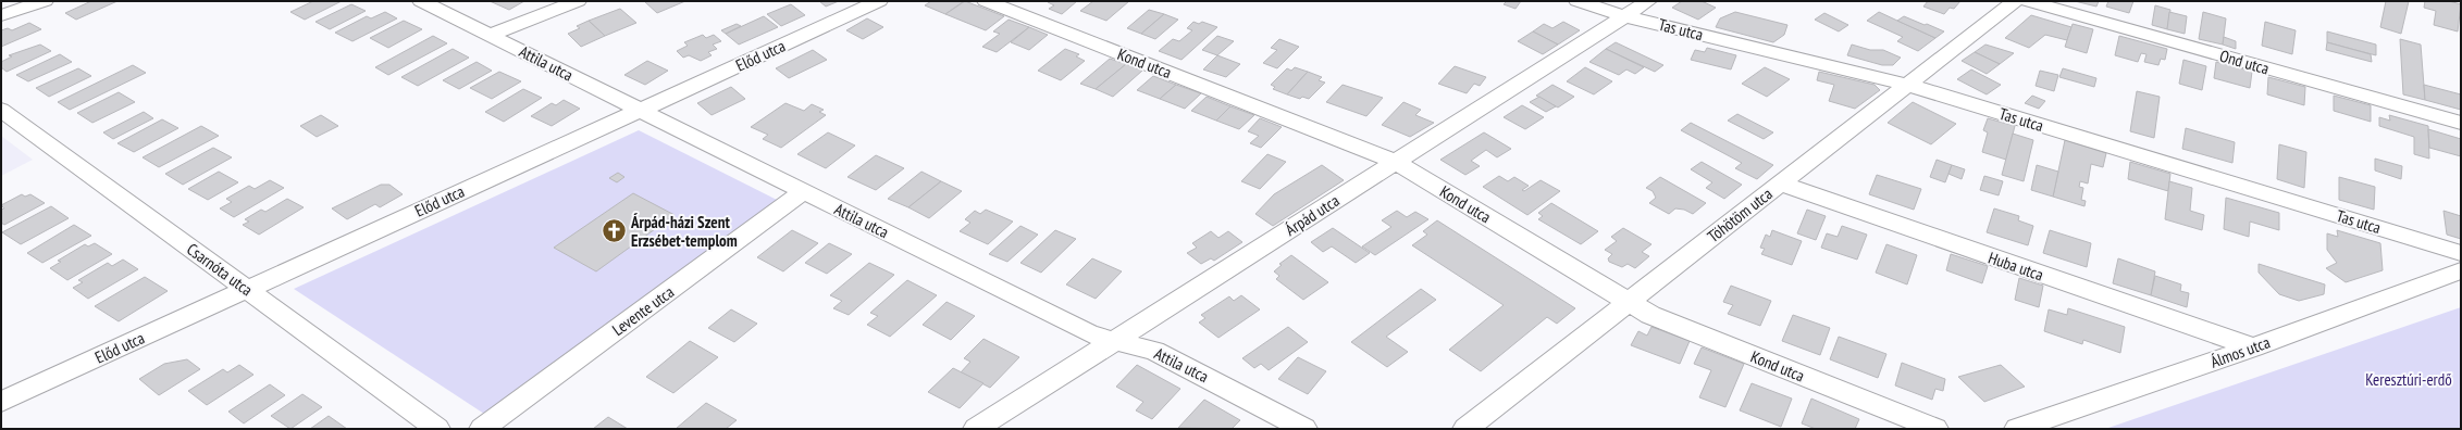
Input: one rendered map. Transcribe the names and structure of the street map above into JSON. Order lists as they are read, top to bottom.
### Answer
{
  "streets": {
    "street": [
      "Tas utca",
      "Előd utca",
      "Ond utca",
      "Attila utca",
      "Kond utca",
      "Árpád utca",
      "Töhötöm utca",
      "Huba utca",
      "Csarnóta utca",
      "Levente utca",
      "Álmos utca"
    ]
  },
  "crossings": [
    ["Tas utca", "Árpád utca"],
    ["Tas utca", "Töhötöm utca"],
    ["Előd utca", "Attila utca"],
    ["Előd utca", "Csarnóta utca"],
    ["Attila utca", "Árpád utca"],
    ["Attila utca", "Levente utca"],
    ["Kond utca", "Árpád utca"],
    ["Kond utca", "Töhötöm utca"],
    ["Töhötöm utca", "Huba utca"],
    ["Huba utca", "Álmos utca"]
  ],
  "parks": ["Keresztúri-erdő"],
  "places": {
    "church": ["Árpád-házi Szent Erzsébet-templom"]
  }
}
